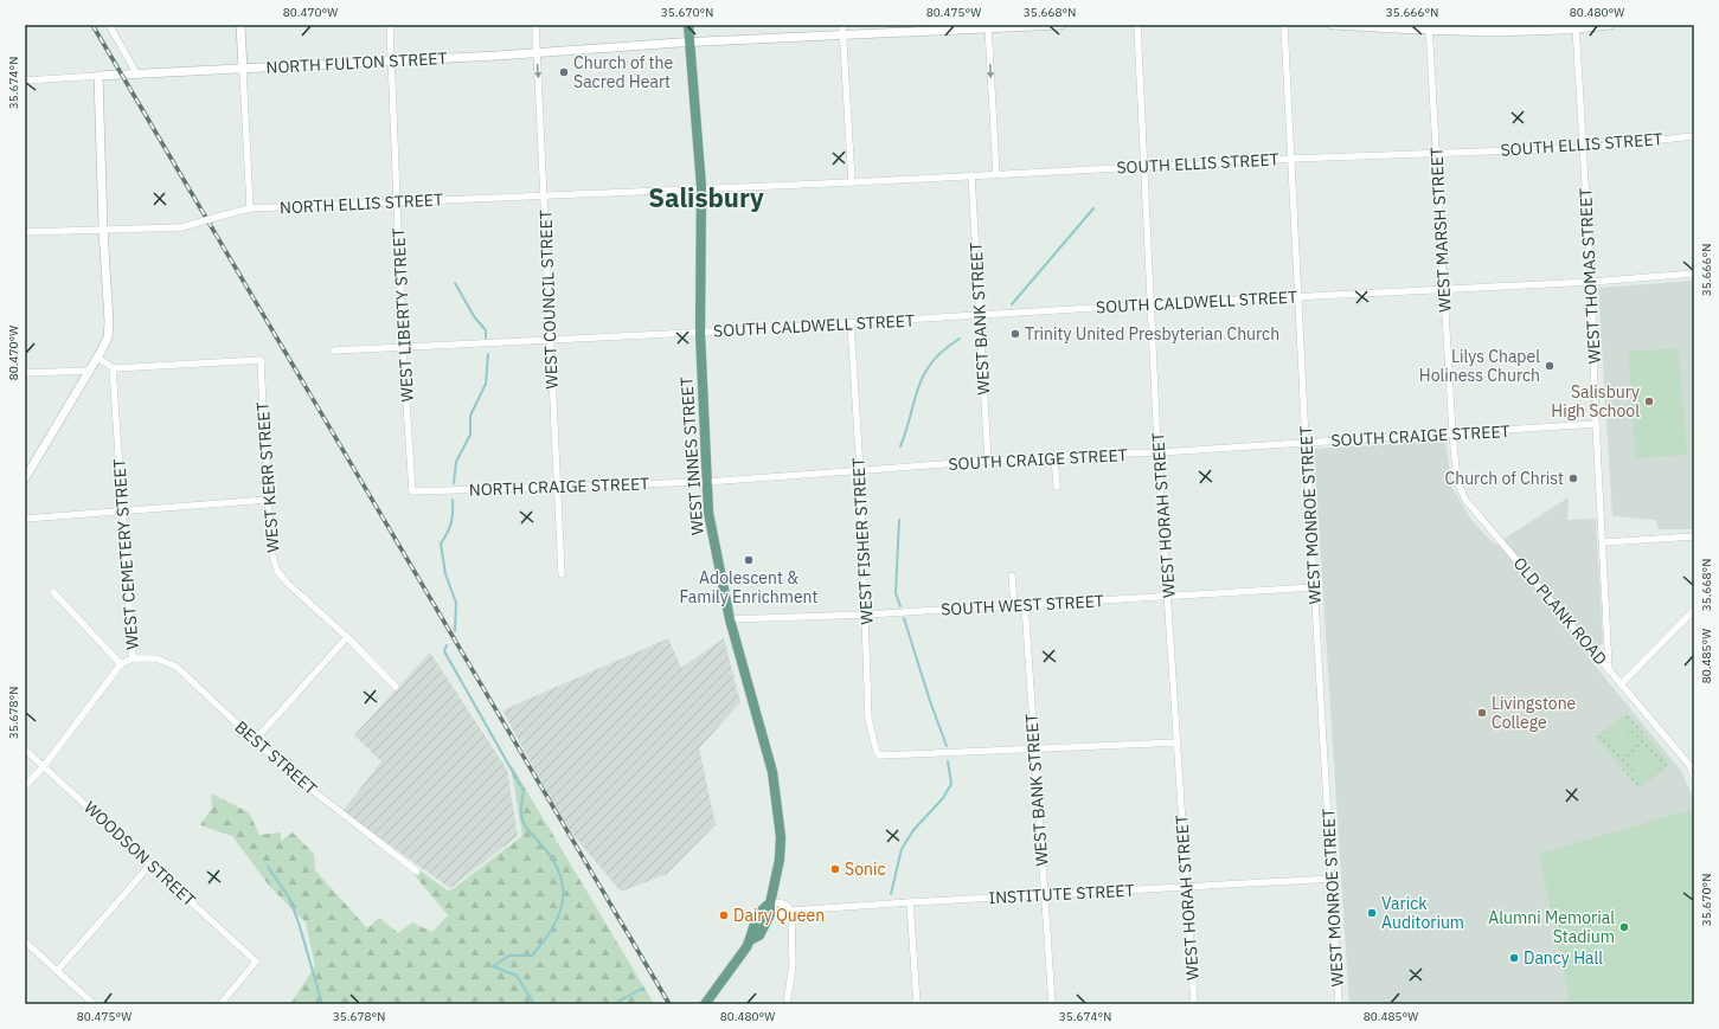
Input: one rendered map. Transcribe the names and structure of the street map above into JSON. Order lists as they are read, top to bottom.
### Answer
{
  "streets": {
    "main road": ["WEST INNES STREET"],
    "street": [
      "NORTH FULTON STREET",
      "SOUTH ELLIS STREET",
      "NORTH ELLIS STREET",
      "WEST MARSH STREET",
      "WEST THOMAS STREET",
      "WEST COUNCIL STREET",
      "SOUTH CALDWELL STREET",
      "WEST LIBERTY STREET",
      "WEST BANK STREET",
      "SOUTH CRAIGE STREET",
      "WEST KERR STREET",
      "NORTH CRAIGE STREET",
      "WEST HORAH STREET",
      "WEST MONROE STREET",
      "WEST FISHER STREET",
      "WEST CEMETERY STREET",
      "SOUTH WEST STREET",
      "OLD PLANK ROAD",
      "BEST STREET",
      "WOODSON STREET",
      "INSTITUTE STREET"
    ]
  },
  "crossings": [
    ["NORTH FULTON STREET", "WEST COUNCIL STREET"],
    ["NORTH FULTON STREET", "WEST LIBERTY STREET"],
    ["NORTH FULTON STREET", "WEST INNES STREET"],
    ["SOUTH ELLIS STREET", "NORTH ELLIS STREET"],
    ["SOUTH ELLIS STREET", "WEST MARSH STREET"],
    ["SOUTH ELLIS STREET", "WEST THOMAS STREET"],
    ["SOUTH ELLIS STREET", "WEST BANK STREET"],
    ["SOUTH ELLIS STREET", "WEST INNES STREET"],
    ["SOUTH ELLIS STREET", "WEST HORAH STREET"],
    ["SOUTH ELLIS STREET", "WEST MONROE STREET"],
    ["NORTH ELLIS STREET", "WEST COUNCIL STREET"],
    ["NORTH ELLIS STREET", "WEST LIBERTY STREET"],
    ["NORTH ELLIS STREET", "WEST INNES STREET"],
    ["WEST MARSH STREET", "SOUTH CALDWELL STREET"],
    ["WEST MARSH STREET", "SOUTH CRAIGE STREET"],
    ["WEST MARSH STREET", "OLD PLANK ROAD"],
    ["WEST THOMAS STREET", "SOUTH CALDWELL STREET"],
    ["WEST THOMAS STREET", "SOUTH CRAIGE STREET"],
    ["WEST THOMAS STREET", "OLD PLANK ROAD"],
    ["WEST COUNCIL STREET", "SOUTH CALDWELL STREET"],
    ["WEST COUNCIL STREET", "NORTH CRAIGE STREET"],
    ["SOUTH CALDWELL STREET", "WEST LIBERTY STREET"],
    ["SOUTH CALDWELL STREET", "WEST BANK STREET"],
    ["SOUTH CALDWELL STREET", "WEST INNES STREET"],
    ["SOUTH CALDWELL STREET", "WEST HORAH STREET"],
    ["SOUTH CALDWELL STREET", "WEST MONROE STREET"],
    ["SOUTH CALDWELL STREET", "WEST FISHER STREET"],
    ["WEST LIBERTY STREET", "NORTH CRAIGE STREET"],
    ["WEST BANK STREET", "SOUTH CRAIGE STREET"],
    ["WEST BANK STREET", "WEST FISHER STREET"],
    ["WEST BANK STREET", "SOUTH WEST STREET"],
    ["WEST BANK STREET", "INSTITUTE STREET"],
    ["SOUTH CRAIGE STREET", "WEST INNES STREET"],
    ["SOUTH CRAIGE STREET", "NORTH CRAIGE STREET"],
    ["SOUTH CRAIGE STREET", "WEST HORAH STREET"],
    ["SOUTH CRAIGE STREET", "WEST MONROE STREET"],
    ["SOUTH CRAIGE STREET", "WEST FISHER STREET"],
    ["SOUTH CRAIGE STREET", "OLD PLANK ROAD"],
    ["WEST INNES STREET", "NORTH CRAIGE STREET"],
    ["WEST INNES STREET", "SOUTH WEST STREET"],
    ["WEST INNES STREET", "INSTITUTE STREET"],
    ["WEST KERR STREET", "WEST CEMETERY STREET"],
    ["WEST HORAH STREET", "SOUTH WEST STREET"],
    ["WEST HORAH STREET", "INSTITUTE STREET"],
    ["WEST MONROE STREET", "SOUTH WEST STREET"],
    ["WEST MONROE STREET", "INSTITUTE STREET"],
    ["WEST FISHER STREET", "SOUTH WEST STREET"],
    ["WEST CEMETERY STREET", "BEST STREET"],
    ["WEST CEMETERY STREET", "WOODSON STREET"]
  ],
  "districts": ["Salisbury"],
  "places": [
    "Church of the Sacred Heart",
    "Trinity United Presbyterian Church",
    "Lilys Chapel Holiness Church",
    "Salisbury High School",
    "Church of Christ",
    "Adolescent & Family Enrichment",
    "Livingstone College",
    "Sonic",
    "Varick Auditorium",
    "Dairy Queen",
    "Alumni Memorial Stadium",
    "Dancy Hall"
  ],
  "coordinates": [
    "80.470°W",
    "35.670°N",
    "80.475°W",
    "35.668°N",
    "35.666°N",
    "80.480°W",
    "35.674°N",
    "80.485°W",
    "35.678°N"
  ]
}
